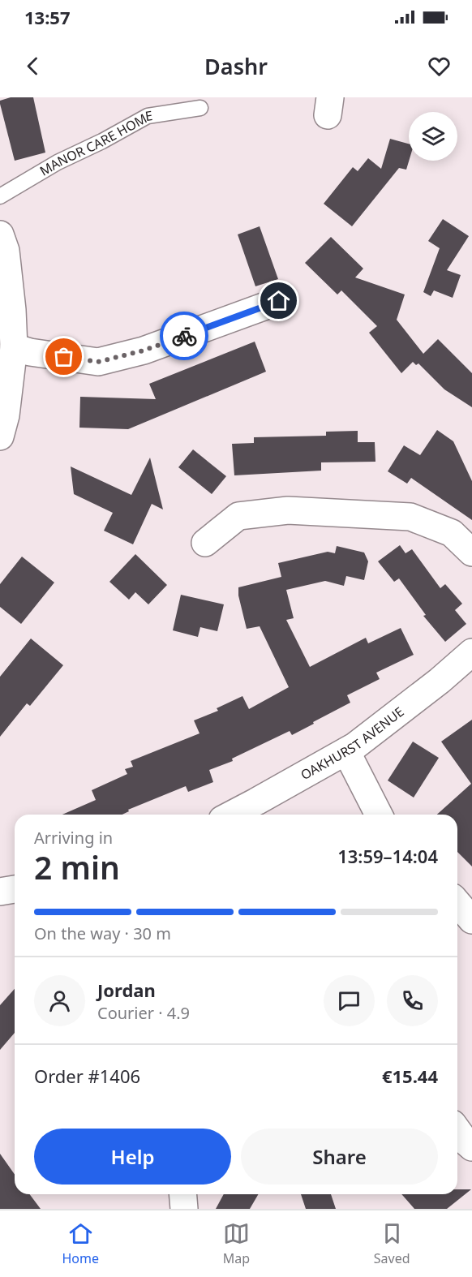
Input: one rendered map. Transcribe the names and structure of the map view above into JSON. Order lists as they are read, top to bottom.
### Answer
{
  "streets": {
    "street": ["OAKHURST AVENUE"],
    "lane": ["MANOR CARE HOME"]
  },
  "page": {
    "status": "13:57",
    "header": "Dashr",
    "heading": ["2 min", "Arriving in", "13:59–14:04"],
    "panel": [
      "Jordan",
      "Courier · 4.9",
      "Order #1406",
      "€15.44"
    ],
    "bar": "On the way · 30 m",
    "buttons": ["Help", "Share"],
    "tabs": ["Home", "Map", "Saved"]
  }
}
